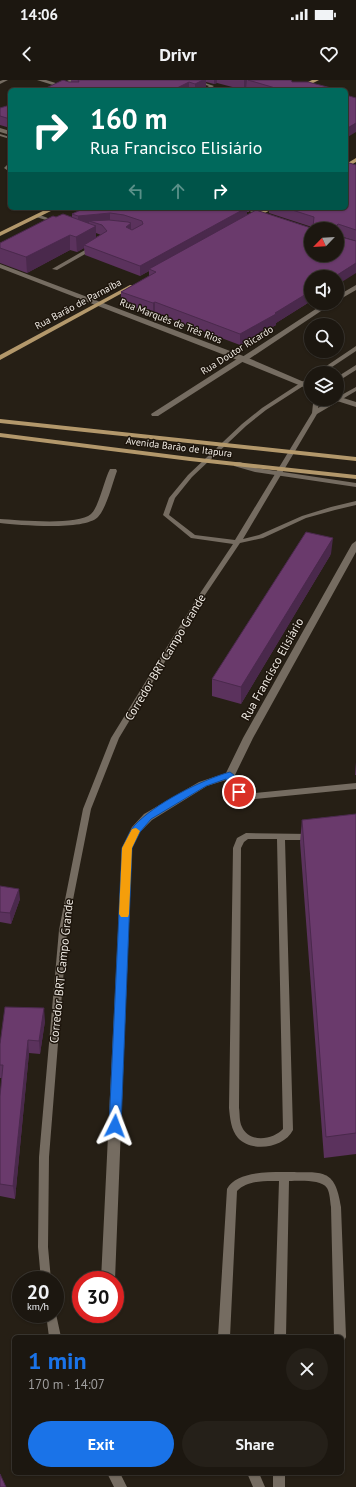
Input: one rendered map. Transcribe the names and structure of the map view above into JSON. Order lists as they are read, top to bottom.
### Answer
{
  "streets": {
    "main road": ["Rua Barão de Parnaíba", "Avenida Barão de Itapura"],
    "street": ["Rua Marquês de Três Rios", "Rua Doutor Ricardo", "Rua Francisco Elisiário"],
    "lane": ["Corredor BRT Campo Grande"]
  },
  "crossings": [
    ["Rua Barão de Parnaíba", "Rua Marquês de Três Rios"],
    ["Rua Marquês de Três Rios", "Rua Doutor Ricardo"]
  ],
  "north": "bottom left",
  "page": {
    "status": "14:06",
    "header": "Drivr",
    "turn": ["160 m", "Rua Francisco Elisiário"],
    "speed": "20 km/h",
    "limit": "30",
    "heading": ["1 min", "170 m · 14:07"],
    "buttons": ["Exit", "Share"]
  }
}
